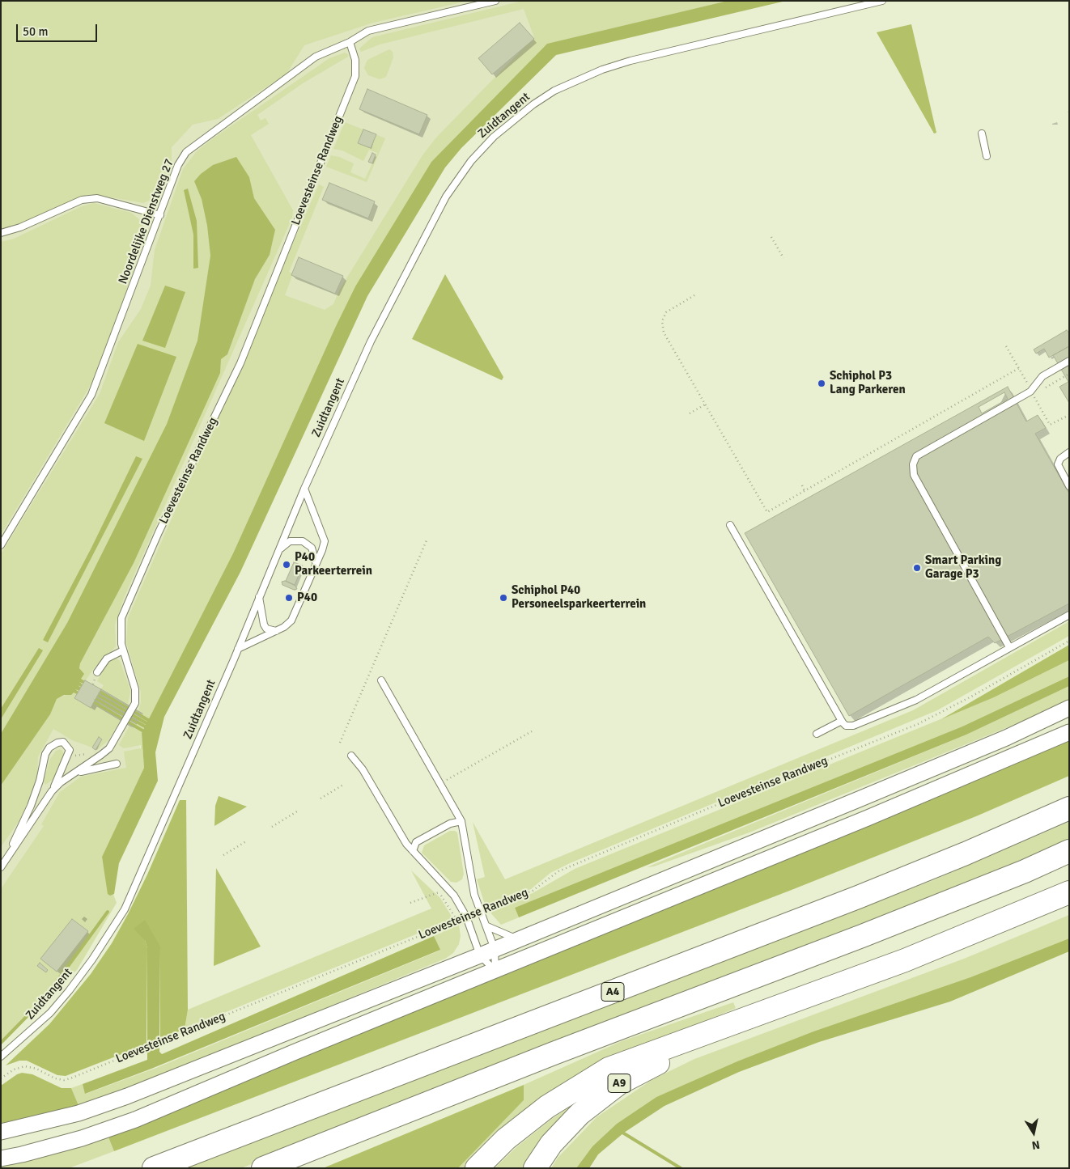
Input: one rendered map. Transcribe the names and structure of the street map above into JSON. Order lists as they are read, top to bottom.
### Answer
{
  "streets": {
    "highway": ["A4", "A9"],
    "lane": ["Zuidtangent", "Loevesteinse Randweg", "Noordelijke Dienstweg 27"]
  },
  "crossings": [
    ["Loevesteinse Randweg", "Noordelijke Dienstweg 27"]
  ],
  "places": [
    "Schiphol P3 Lang Parkeren",
    "P40 Parkeerterrein",
    "Smart Parking Garage P3",
    "P40",
    "Schiphol P40 Personeelsparkeerterrein"
  ],
  "scale_bar": "50 m",
  "north": "bottom"
}
